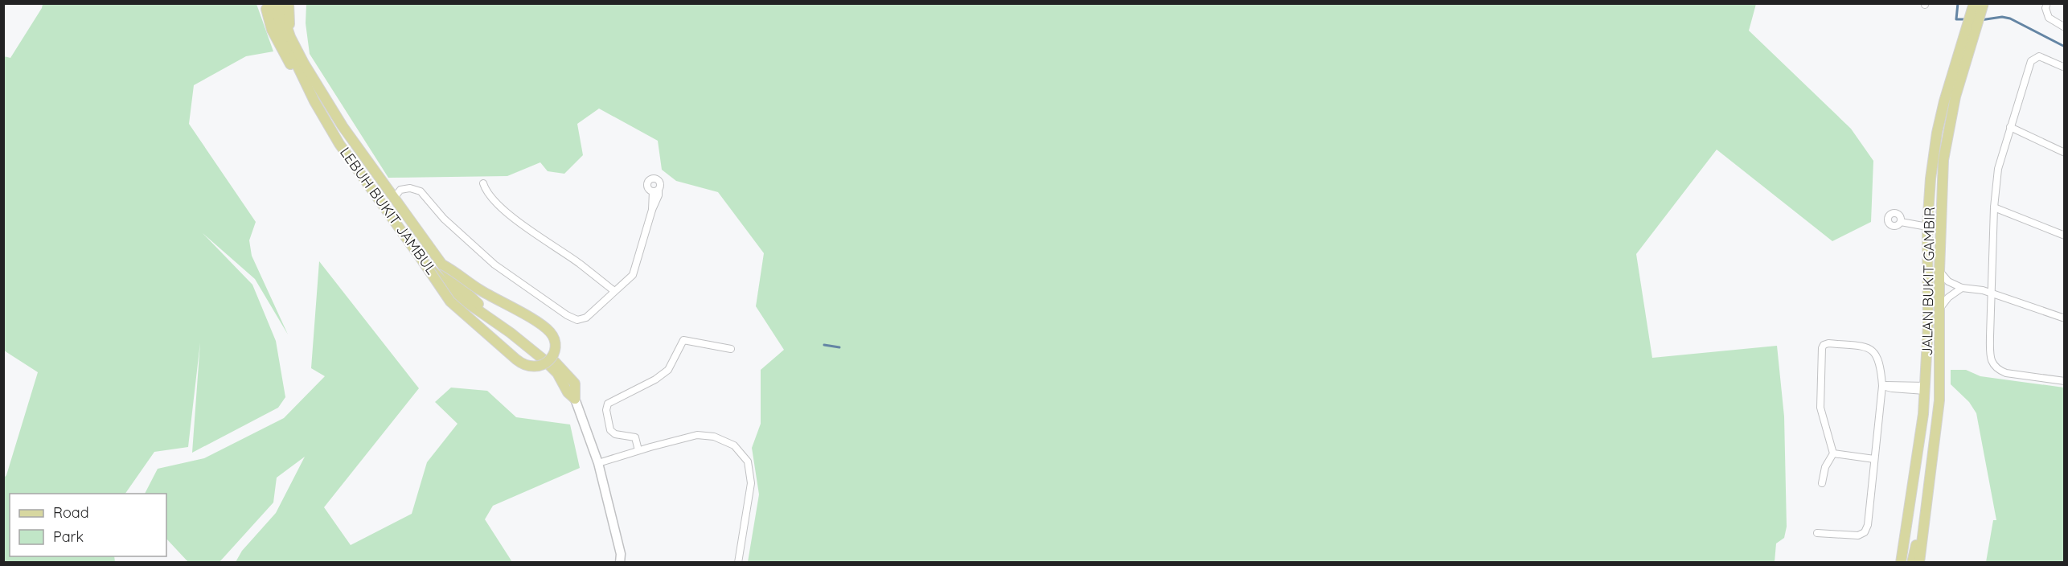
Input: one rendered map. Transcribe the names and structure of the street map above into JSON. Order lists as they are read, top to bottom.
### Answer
{
  "streets": {
    "main road": ["LEBUH BUKIT JAMBUL", "JALAN BUKIT GAMBIR"]
  },
  "legend": ["Road", "Park"]
}
